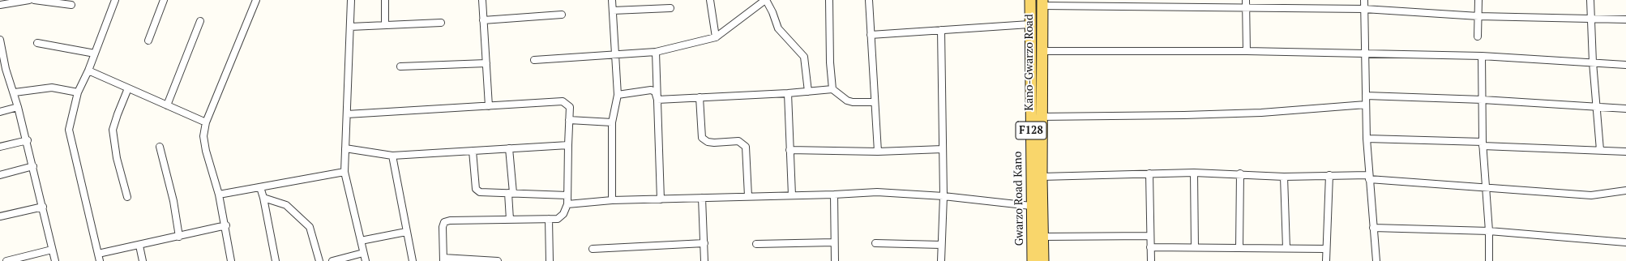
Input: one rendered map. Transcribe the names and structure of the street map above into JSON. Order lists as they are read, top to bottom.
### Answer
{
  "streets": {
    "main road": ["Kano-Gwarzo Road", "F128", "Gwarzo Road Kano"]
  },
  "crossings": [
    ["Kano-Gwarzo Road", "Gwarzo Road Kano"]
  ]
}
